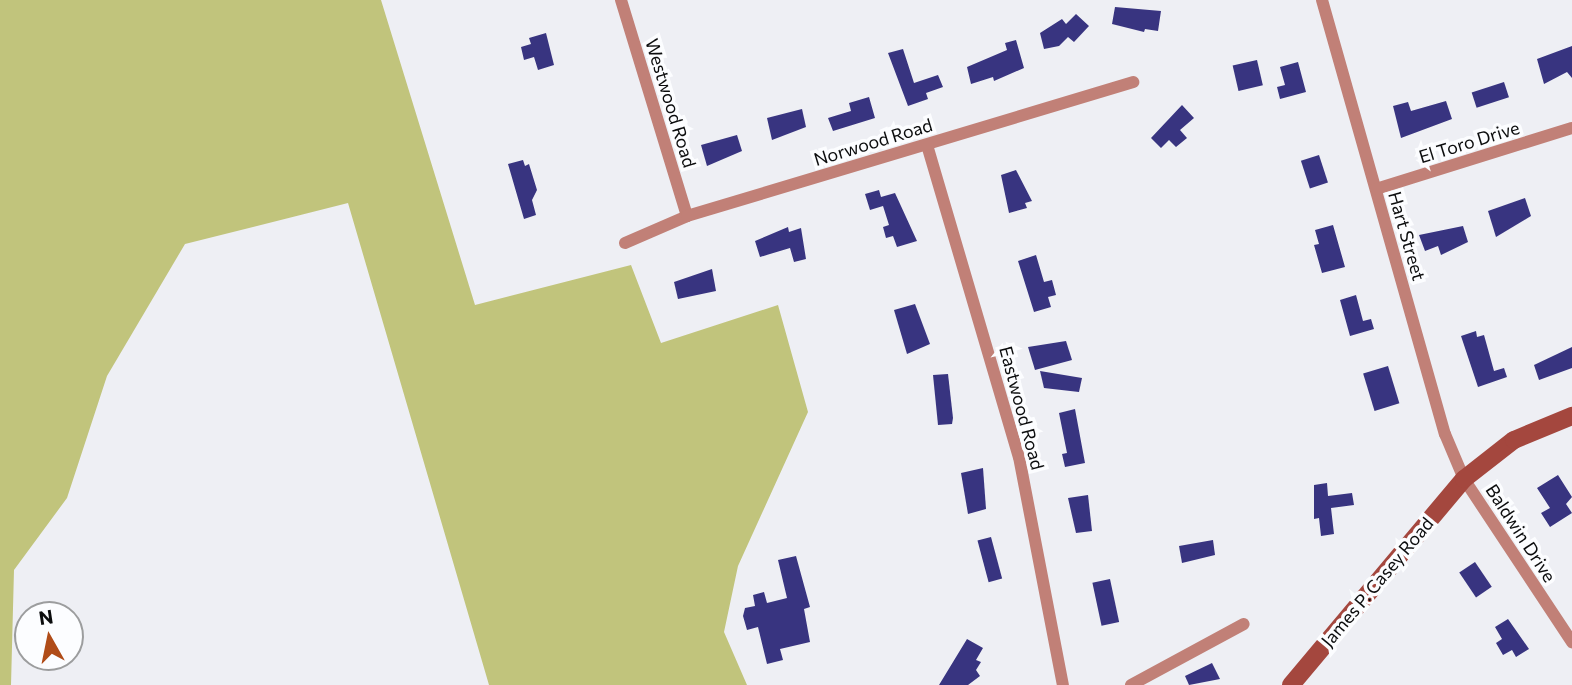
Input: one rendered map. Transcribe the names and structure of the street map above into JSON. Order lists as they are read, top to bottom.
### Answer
{
  "streets": {
    "main road": ["James P. Casey Road"],
    "street": [
      "Westwood Road",
      "Norwood Road",
      "El Toro Drive",
      "Hart Street",
      "Eastwood Road",
      "Baldwin Drive"
    ]
  },
  "crossings": [
    ["Westwood Road", "Norwood Road"],
    ["Norwood Road", "Eastwood Road"],
    ["El Toro Drive", "Hart Street"],
    ["Hart Street", "Baldwin Drive"],
    ["Hart Street", "James P. Casey Road"],
    ["Baldwin Drive", "James P. Casey Road"]
  ],
  "north": "top"
}
